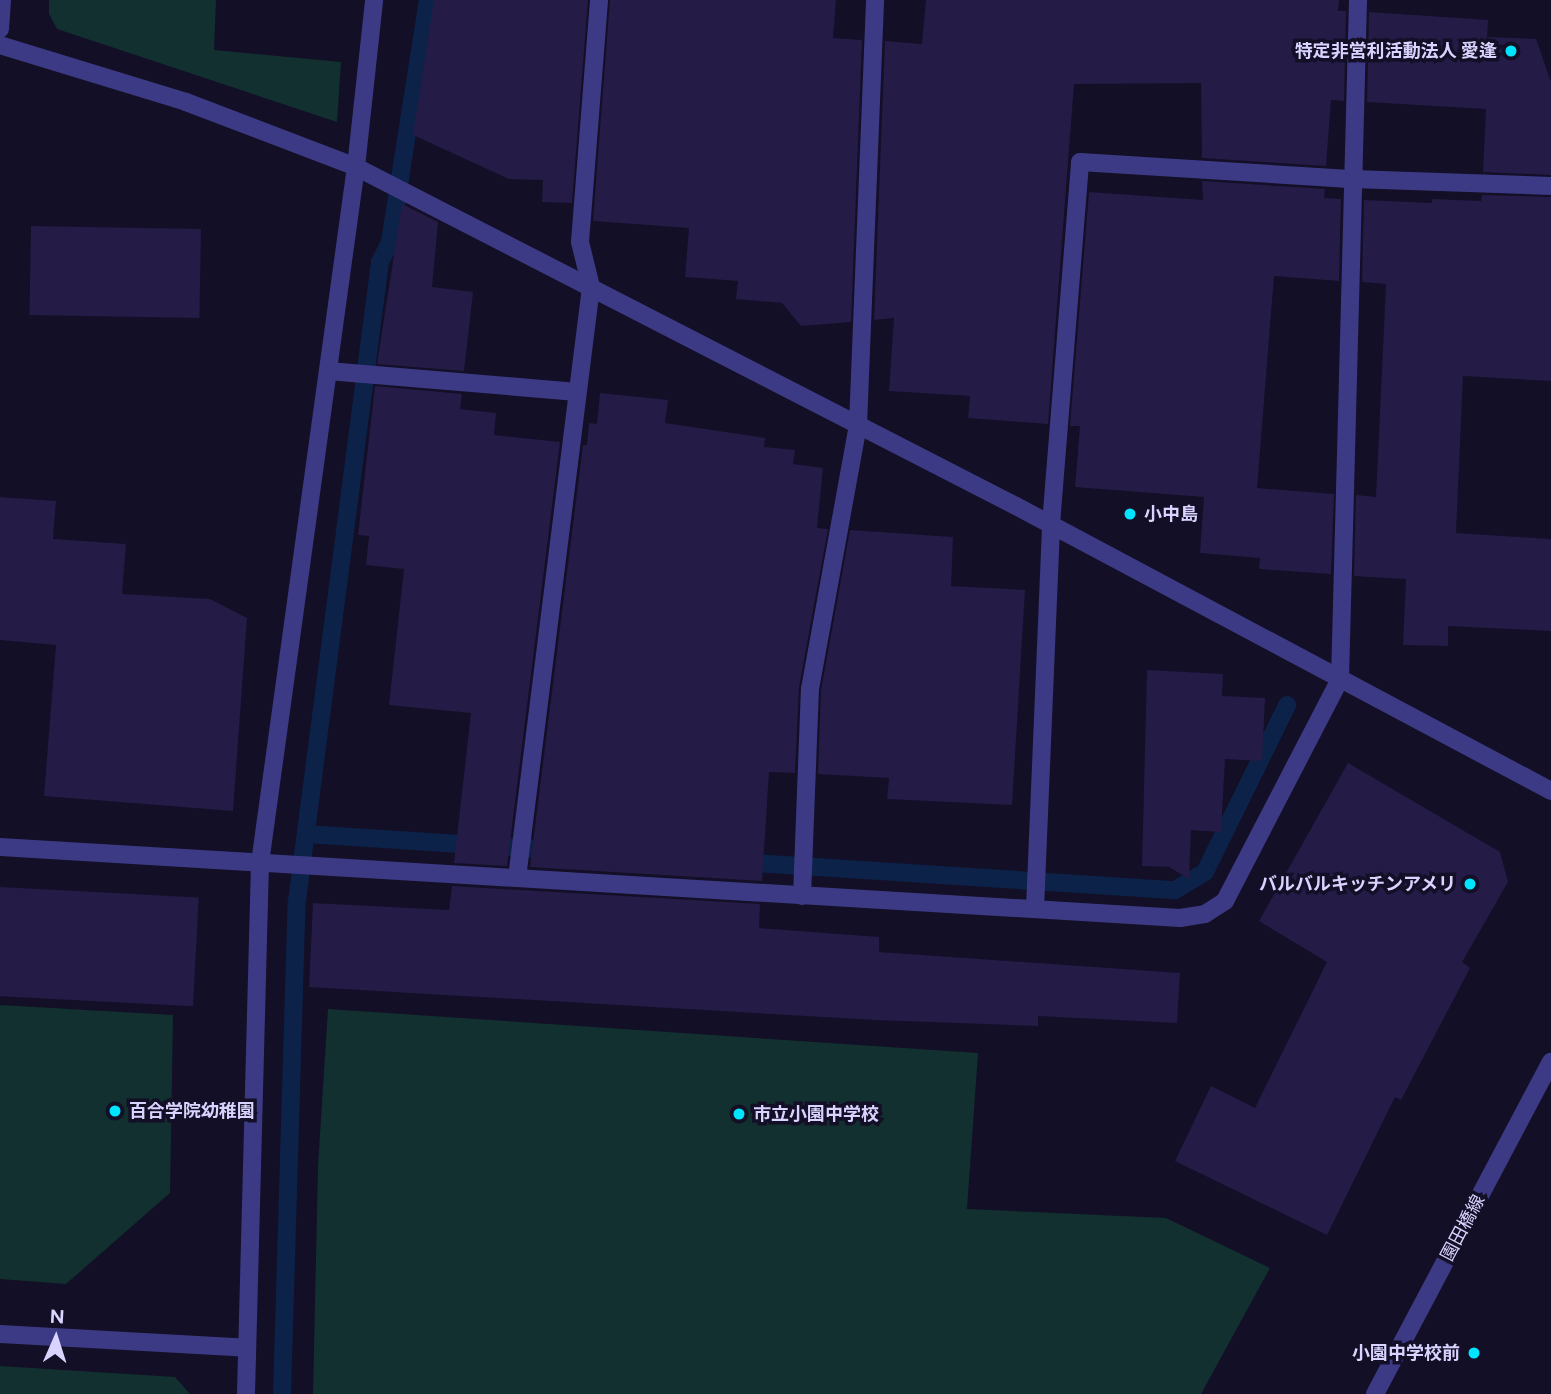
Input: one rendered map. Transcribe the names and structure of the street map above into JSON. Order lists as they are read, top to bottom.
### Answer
{
  "streets": {
    "street": ["園田橋線"]
  },
  "places": [
    "特定非営利活動法人 愛逢",
    "小中島",
    "バルバルキッチンアメリ",
    "百合学院幼稚園",
    "市立小園中学校",
    "小園中学校前"
  ],
  "north": "top"
}
